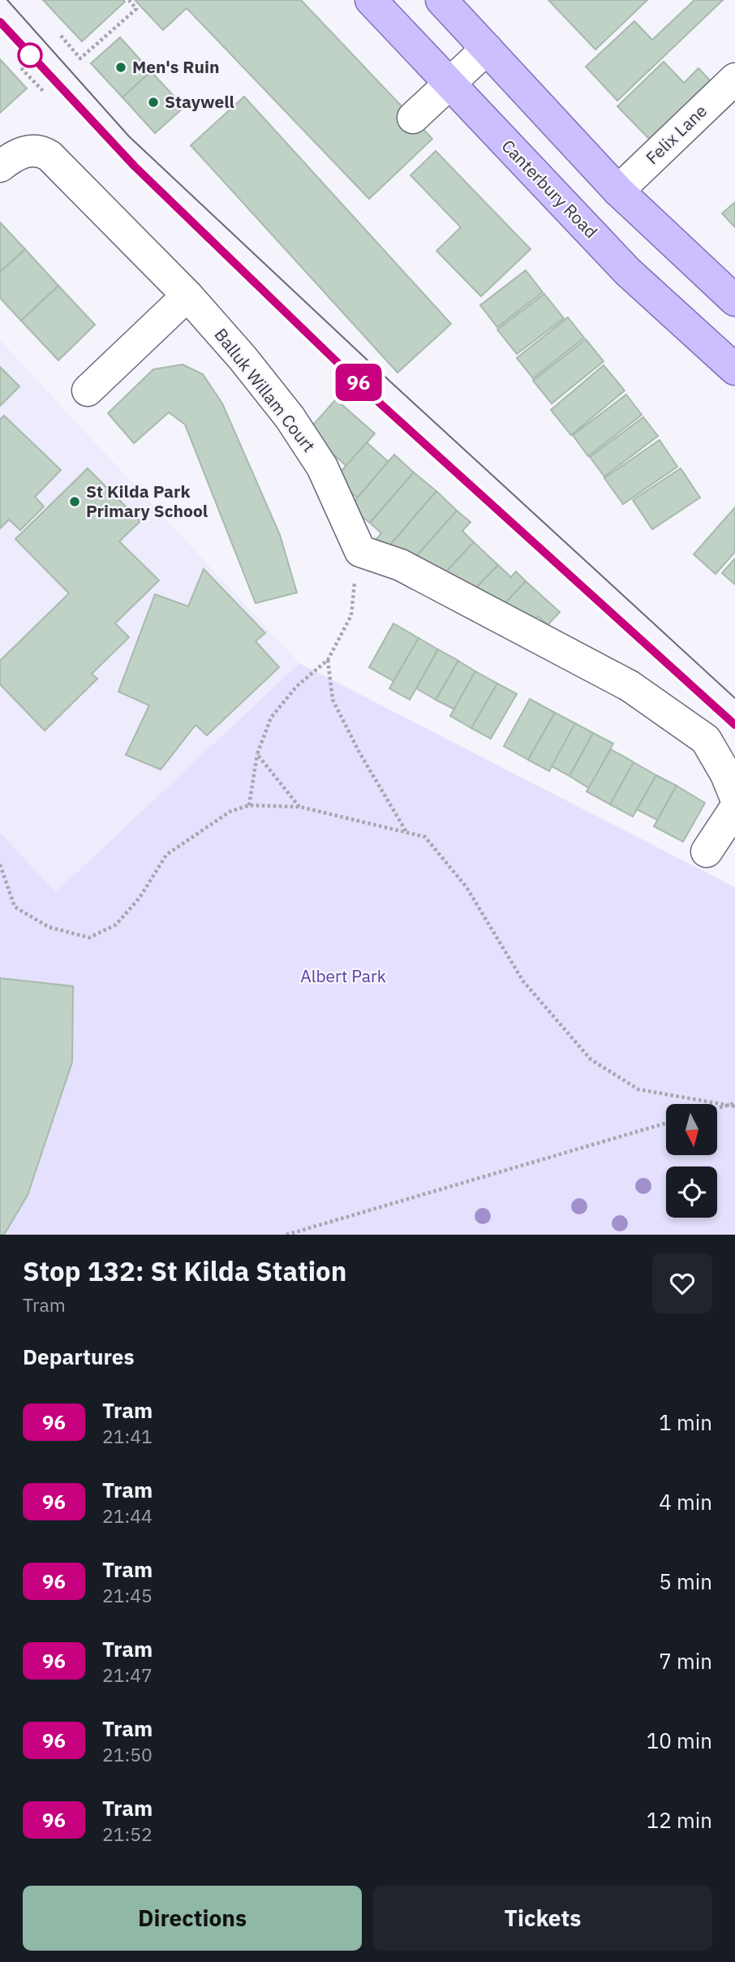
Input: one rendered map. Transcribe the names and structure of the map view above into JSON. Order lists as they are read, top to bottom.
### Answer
{
  "streets": {
    "main road": ["Canterbury Road"],
    "lane": ["Felix Lane", "Balluk Willam Court"]
  },
  "parks": ["Albert Park"],
  "places": ["Men's Ruin", "Staywell", "St Kilda Park Primary School"],
  "lines": ["tram line 96"],
  "north": "bottom",
  "page": {
    "on_map": "96",
    "heading": [
      ["Stop 132: St Kilda Station", "Tram"],
      "Departures"
    ],
    "list": [
      {
        "mark": "96",
        "name": "Tram",
        "note": "21:41",
        "value": "1 min"
      },
      {
        "mark": "96",
        "name": "Tram",
        "note": "21:44",
        "value": "4 min"
      },
      {
        "mark": "96",
        "name": "Tram",
        "note": "21:45",
        "value": "5 min"
      },
      {
        "mark": "96",
        "name": "Tram",
        "note": "21:47",
        "value": "7 min"
      },
      {
        "mark": "96",
        "name": "Tram",
        "note": "21:50",
        "value": "10 min"
      },
      {
        "mark": "96",
        "name": "Tram",
        "note": "21:52",
        "value": "12 min"
      }
    ],
    "buttons": ["Directions", "Tickets"]
  }
}
